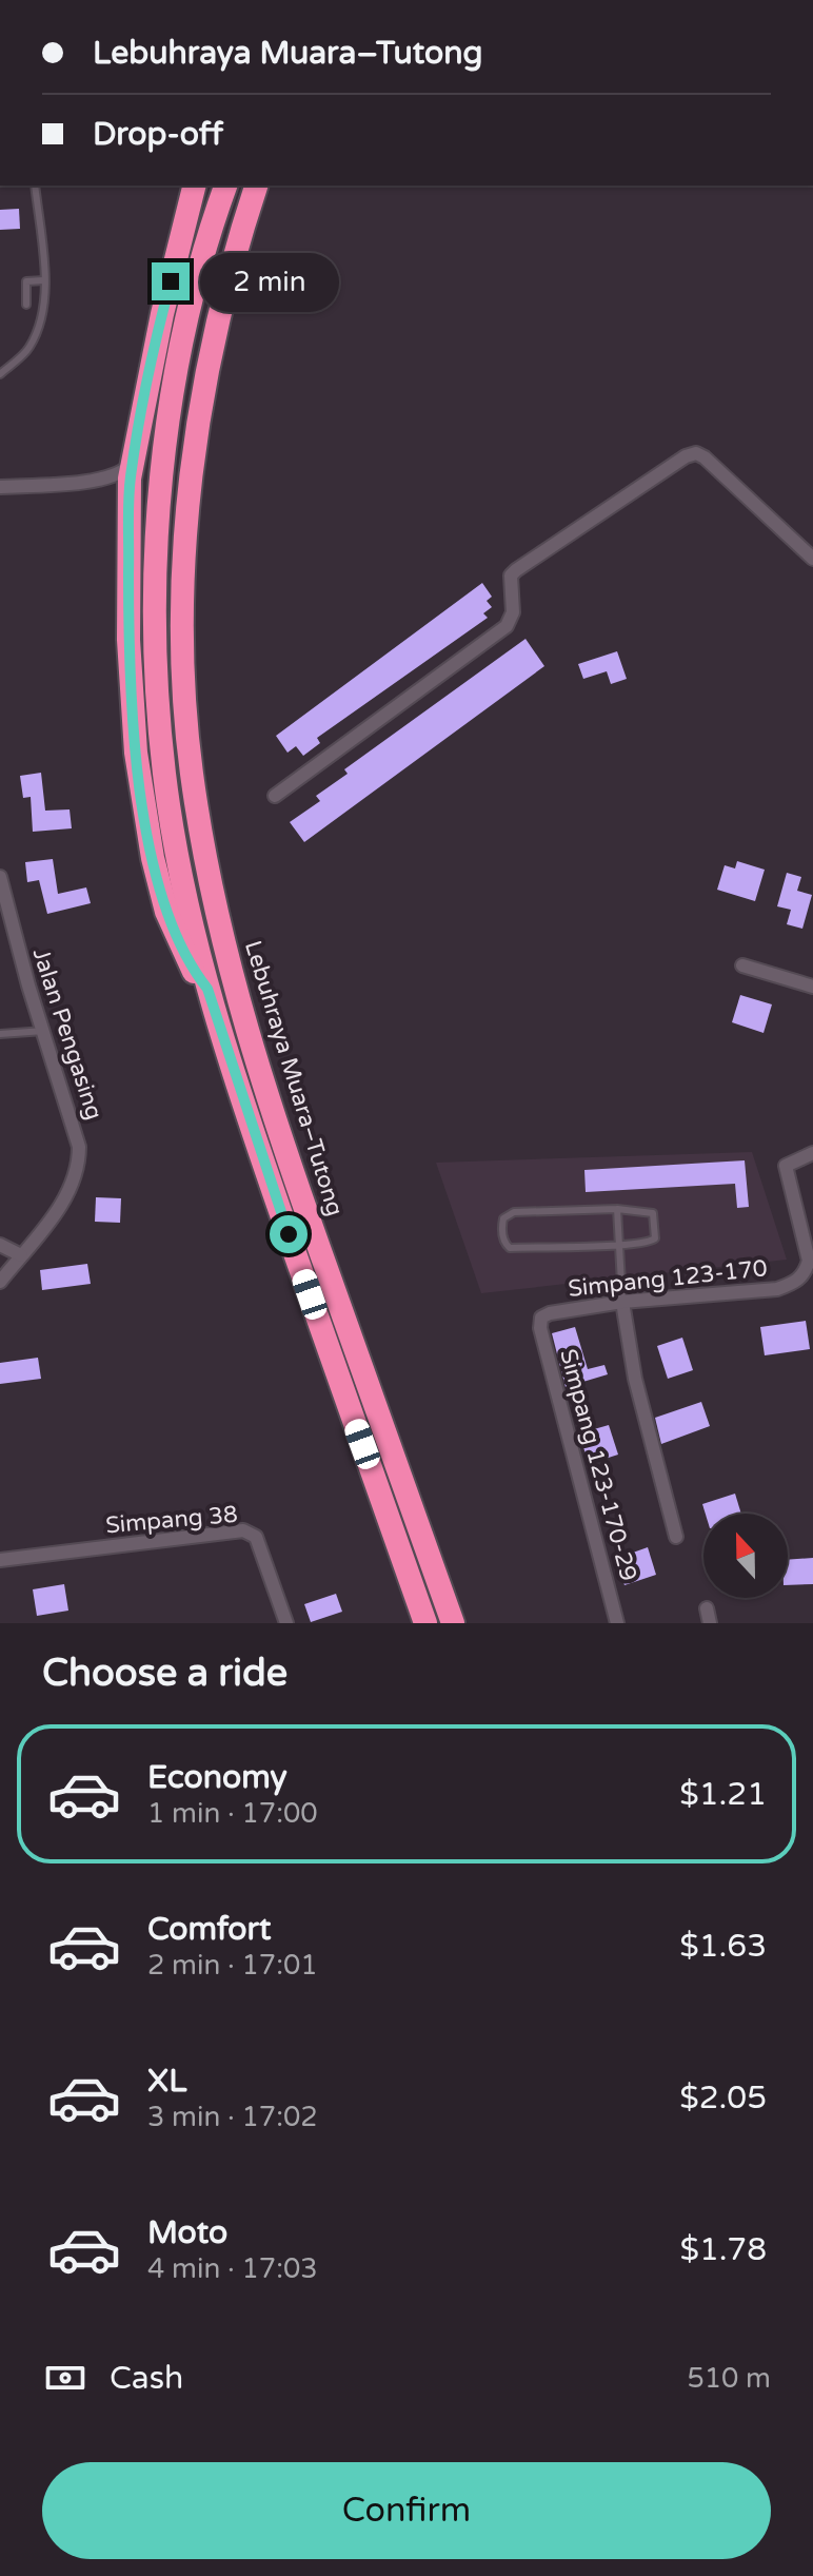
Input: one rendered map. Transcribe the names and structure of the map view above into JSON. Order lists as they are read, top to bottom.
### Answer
{
  "streets": {
    "highway": ["Lebuhraya Muara–Tutong"],
    "street": [
      "Jalan Pengasing",
      "Simpang 123-170",
      "Simpang 123-170-29",
      "Simpang 38"
    ]
  },
  "crossings": [
    ["Simpang 123-170", "Simpang 123-170-29"]
  ],
  "north": "top",
  "page": {
    "banner": ["Lebuhraya Muara–Tutong", "Drop-off"],
    "bubble": "2 min",
    "heading": "Choose a ride",
    "list": [
      {
        "name": "Economy",
        "note": "1 min · 17:00",
        "value": "$1.21"
      },
      {
        "name": "Comfort",
        "note": "2 min · 17:01",
        "value": "$1.63"
      },
      {
        "name": "XL",
        "note": "3 min · 17:02",
        "value": "$2.05"
      },
      {
        "name": "Moto",
        "note": "4 min · 17:03",
        "value": "$1.78"
      }
    ],
    "pay": ["Cash", "510 m"],
    "buttons": "Confirm"
  }
}
